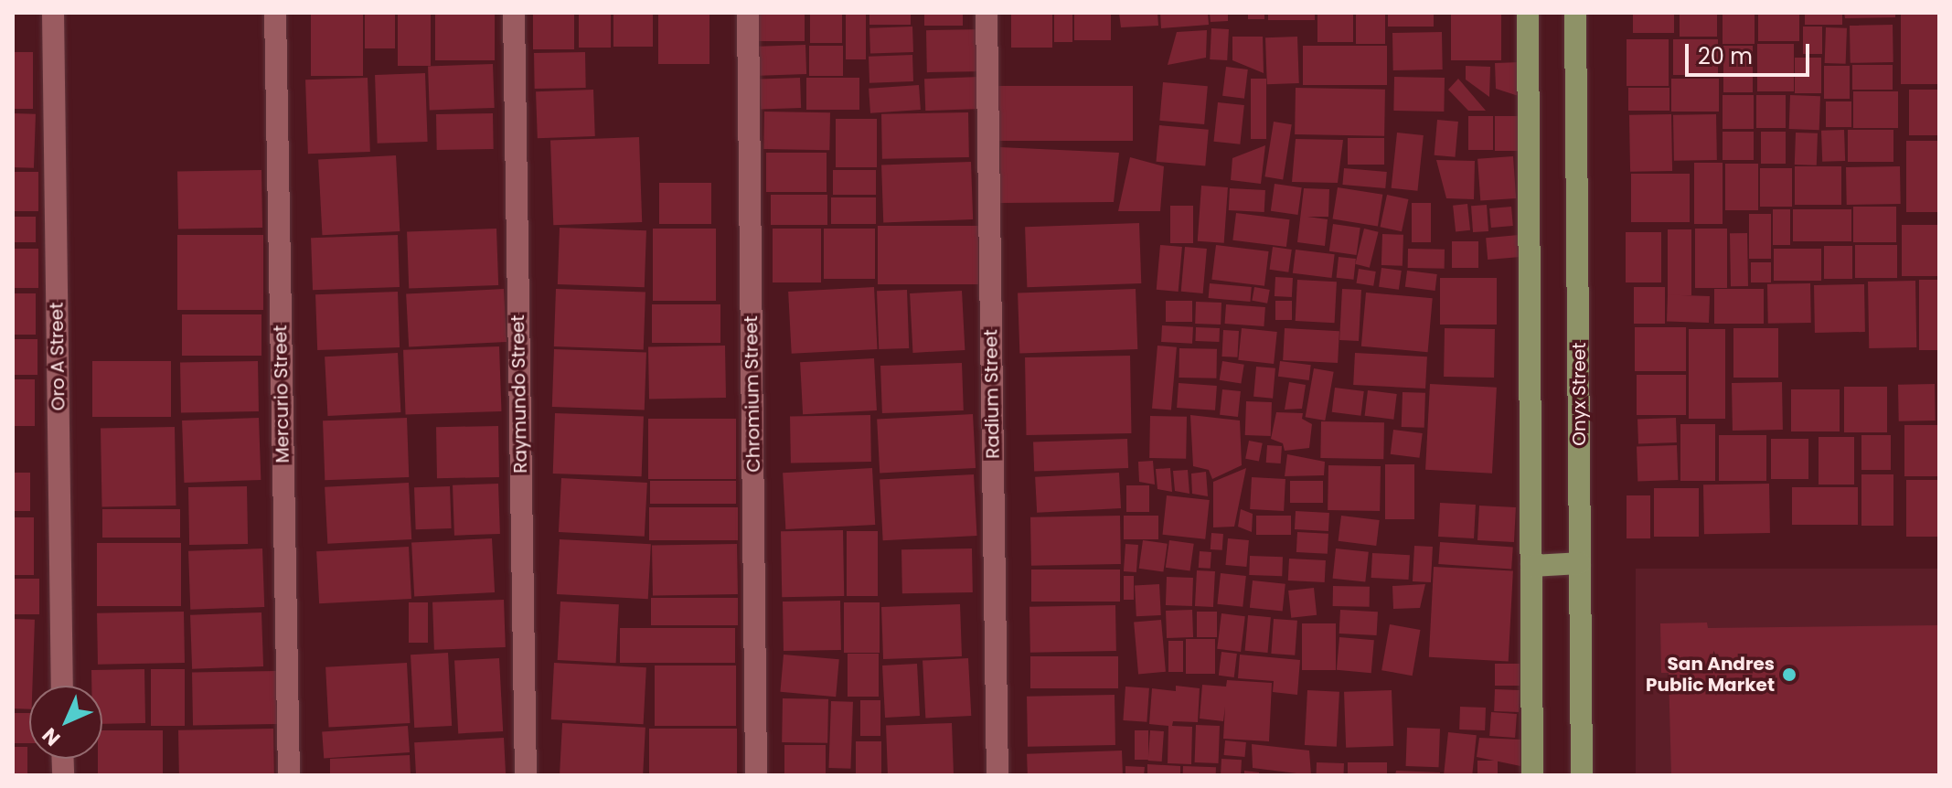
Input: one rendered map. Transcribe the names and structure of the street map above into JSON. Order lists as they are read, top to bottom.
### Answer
{
  "streets": {
    "main road": ["Onyx Street"],
    "street": [
      "Oro A Street",
      "Mercurio Street",
      "Raymundo Street",
      "Chromium Street",
      "Radium Street"
    ]
  },
  "places": ["San Andres Public Market"],
  "scale_bar": "20 m",
  "north": "bottom left"
}
